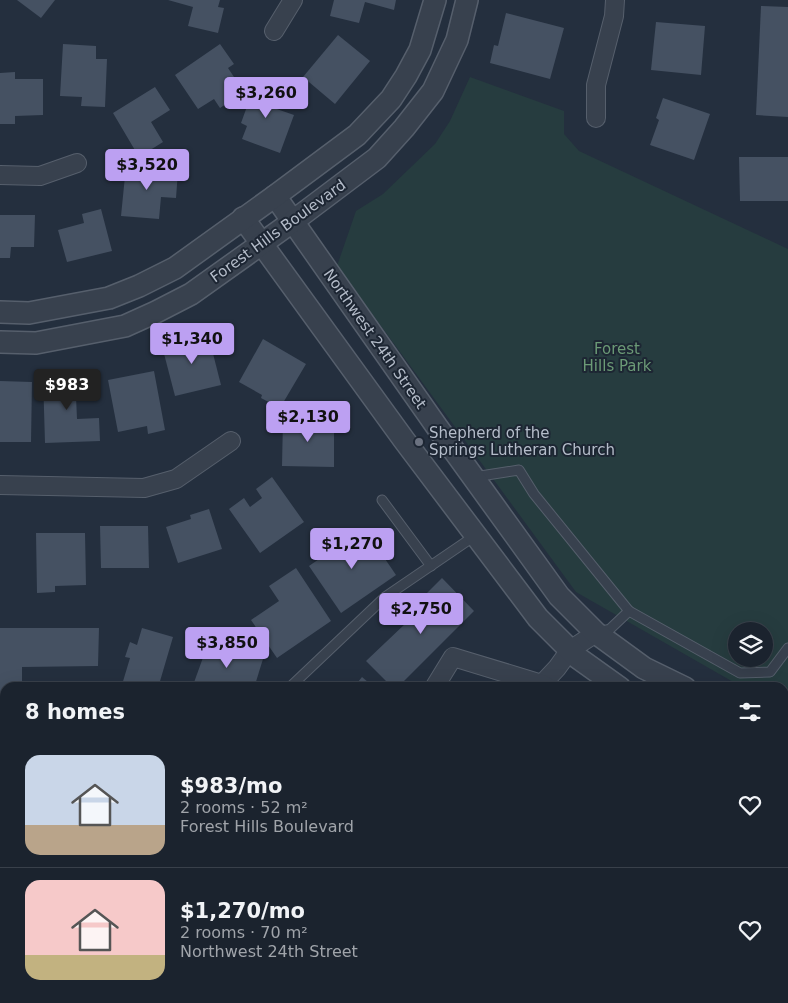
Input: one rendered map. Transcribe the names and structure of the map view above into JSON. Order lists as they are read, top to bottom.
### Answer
{
  "streets": {
    "street": ["Forest Hills Boulevard", "Northwest 24th Street"]
  },
  "crossings": [
    ["Forest Hills Boulevard", "Northwest 24th Street"]
  ],
  "parks": ["Forest Hills Park"],
  "places": ["Shepherd of the Springs Lutheran Church"],
  "page": {
    "price": [
      "$3,260",
      "$3,520",
      "$1,340",
      "$983",
      "$2,130",
      "$1,270",
      "$2,750",
      "$3,850"
    ],
    "heading": "8 homes",
    "list": [
      {
        "name": "$983/mo",
        "note": "2 rooms · 52 m² · Forest Hills Boulevard"
      },
      {
        "name": "$1,270/mo",
        "note": "2 rooms · 70 m² · Northwest 24th Street"
      }
    ]
  }
}
